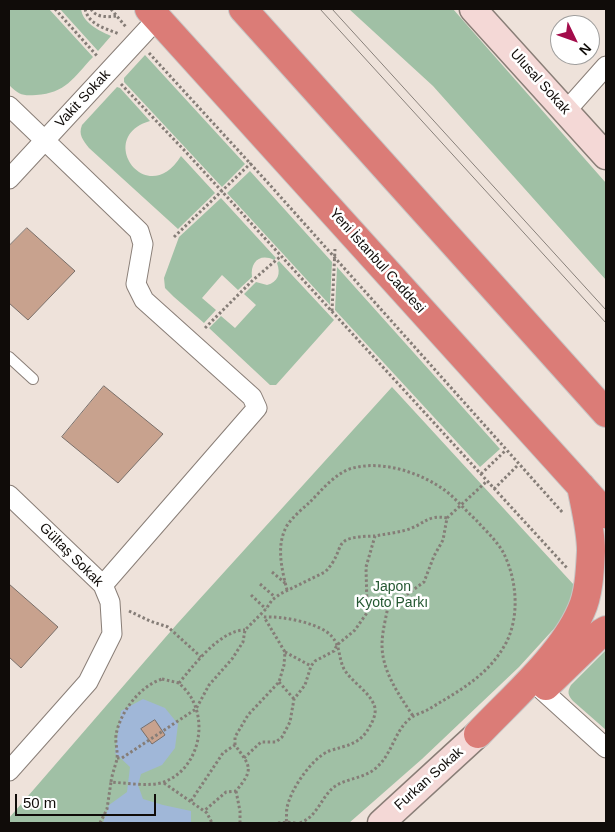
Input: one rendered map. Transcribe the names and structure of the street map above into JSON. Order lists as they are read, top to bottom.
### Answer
{
  "streets": {
    "highway": ["Yeni İstanbul Caddesi"],
    "street": [
      "Ulusal Sokak",
      "Vakit Sokak",
      "Gültaş Sokak",
      "Furkan Sokak"
    ]
  },
  "crossings": [
    ["Vakit Sokak", "Yeni İstanbul Caddesi"]
  ],
  "parks": ["Japon Kyoto Parkı"],
  "scale_bar": "50 m",
  "north": "bottom right"
}
